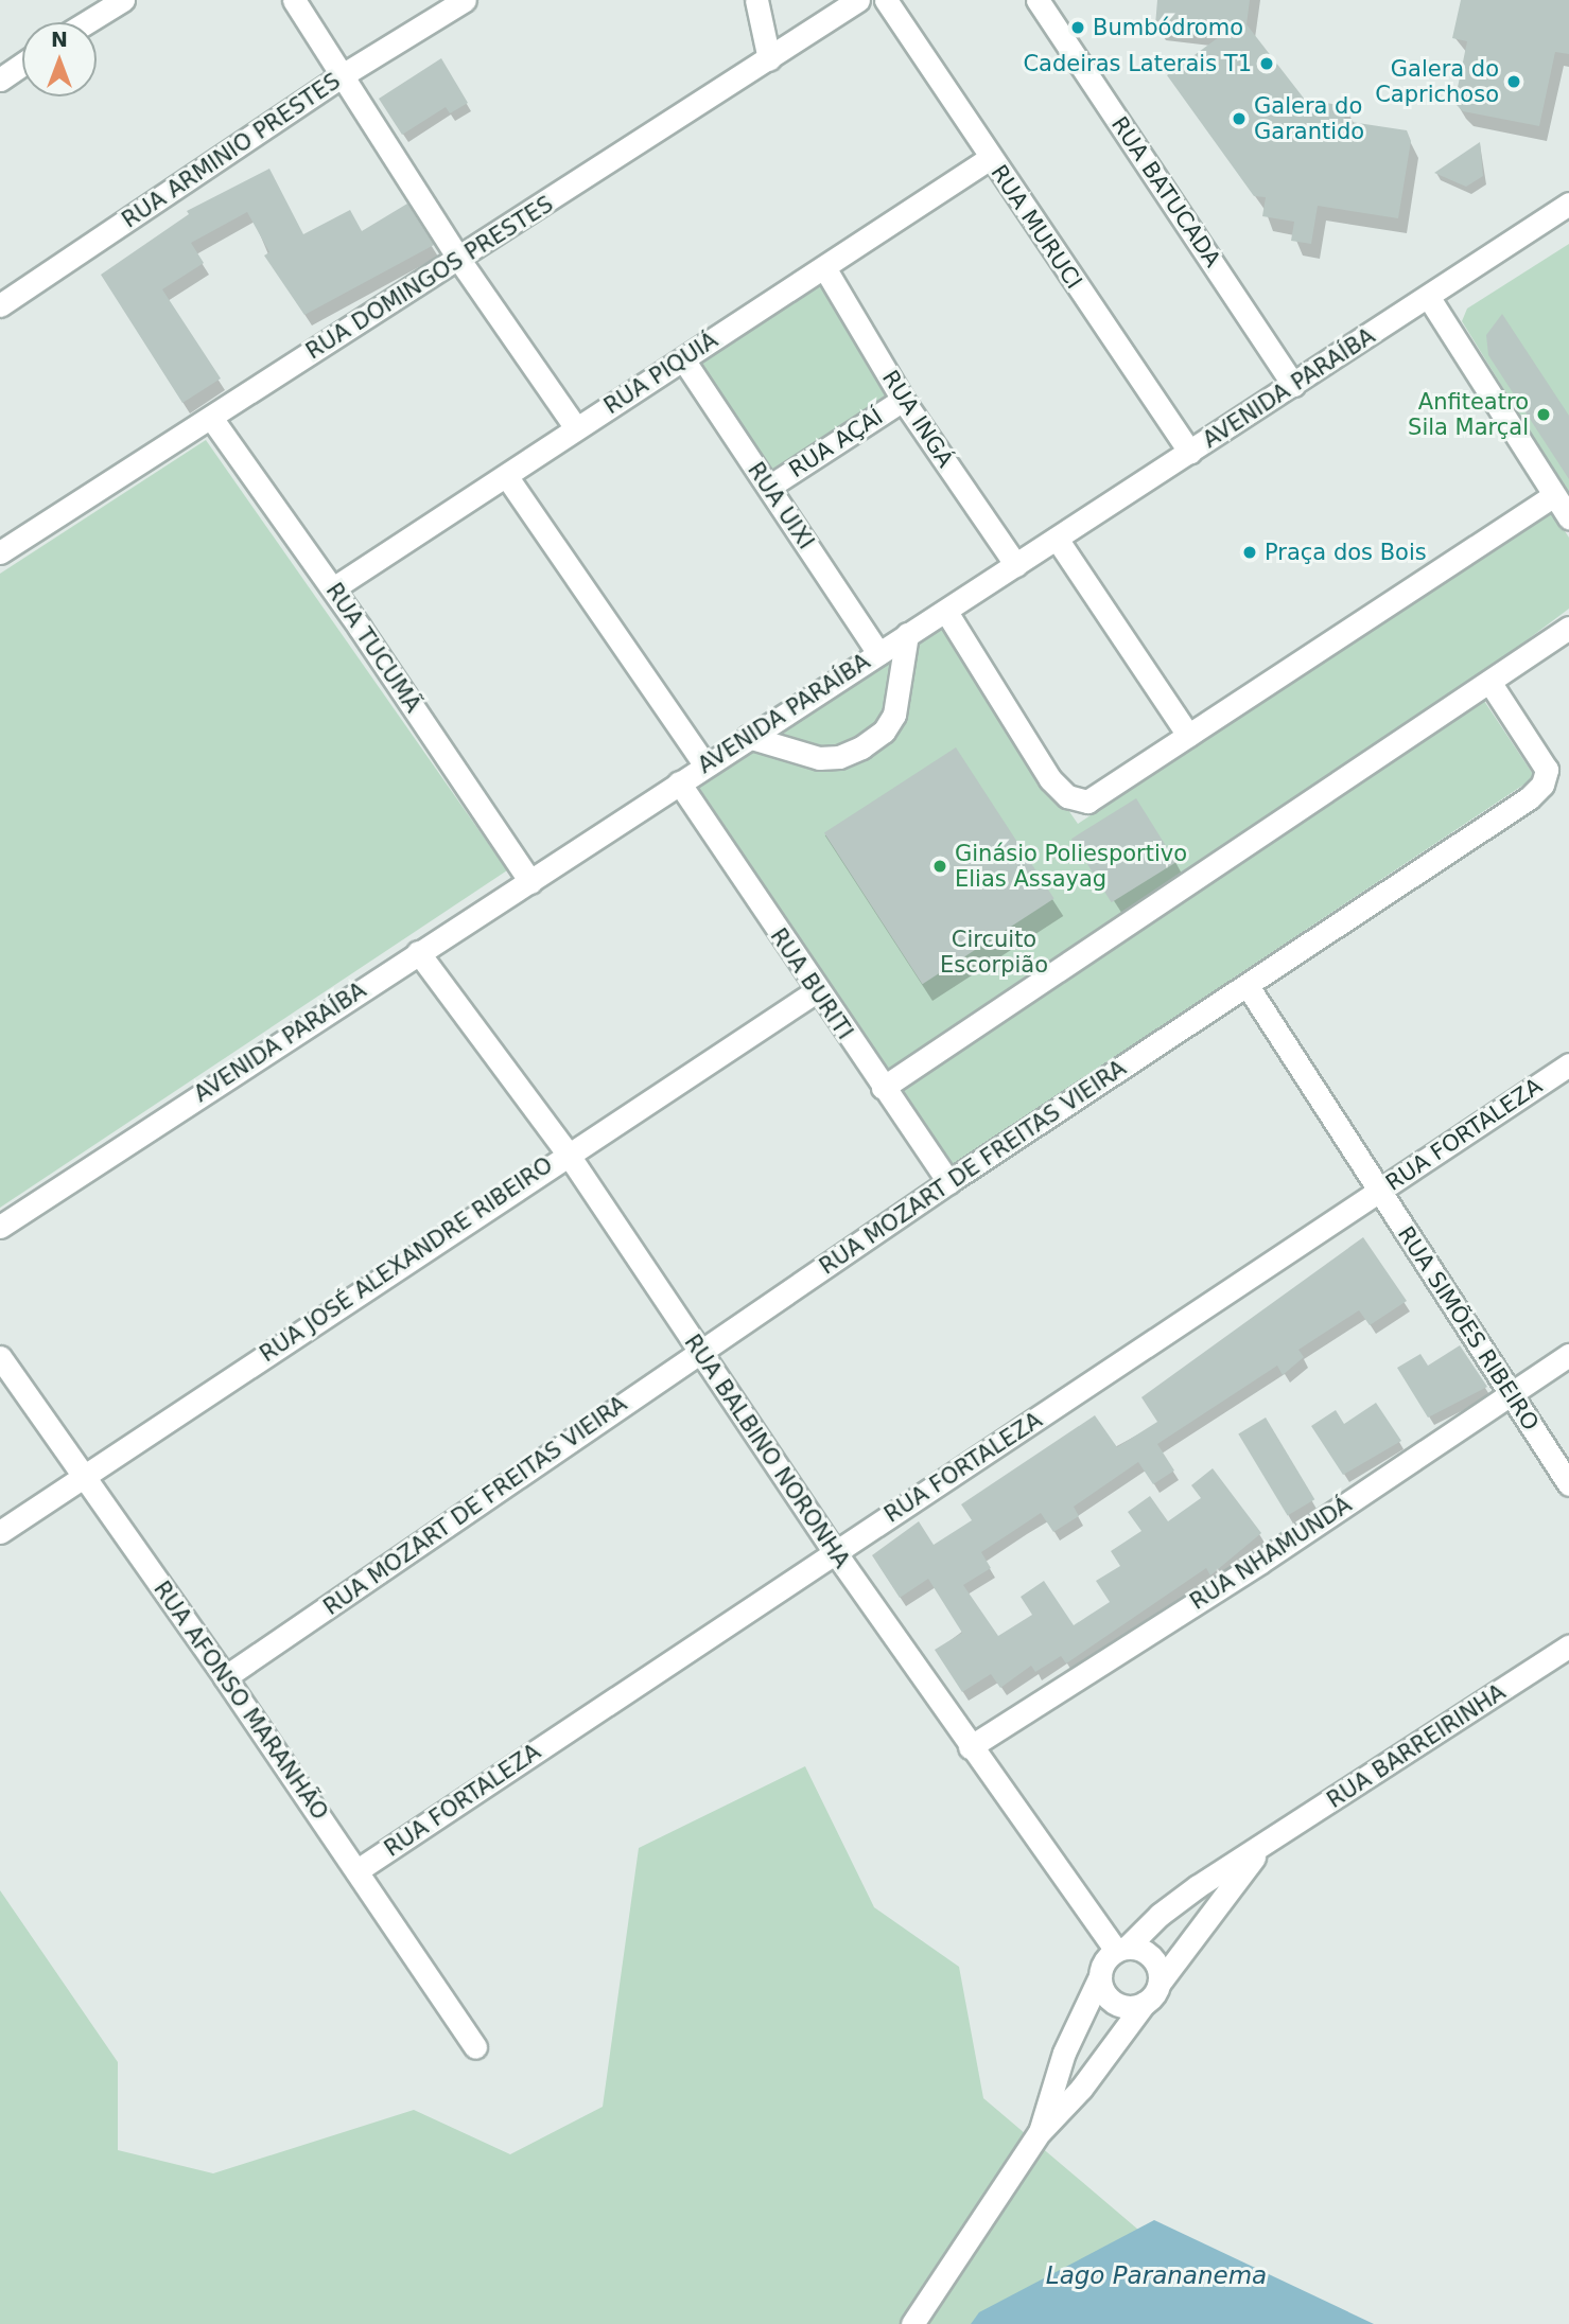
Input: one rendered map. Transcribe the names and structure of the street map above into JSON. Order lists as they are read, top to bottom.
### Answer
{
  "streets": {
    "street": [
      "RUA ARMINIO PRESTES",
      "RUA BATUCADA",
      "RUA MURUCI",
      "RUA DOMINGOS PRESTES",
      "RUA PIQUIÁ",
      "AVENIDA PARAÍBA",
      "RUA INGÁ",
      "RUA AÇAÍ",
      "RUA UIXI",
      "RUA TUCUMÃ",
      "RUA BURITI",
      "RUA FORTALEZA",
      "RUA MOZART DE FREITAS VIEIRA",
      "RUA JOSÉ ALEXANDRE RIBEIRO",
      "RUA SIMÕES RIBEIRO",
      "RUA BALBINO NORONHA",
      "RUA NHAMUNDÁ",
      "RUA AFONSO MARANHÃO",
      "RUA BARREIRINHA"
    ]
  },
  "crossings": [
    ["RUA BATUCADA", "AVENIDA PARAÍBA"],
    ["RUA MURUCI", "RUA PIQUIÁ"],
    ["RUA MURUCI", "AVENIDA PARAÍBA"],
    ["RUA DOMINGOS PRESTES", "RUA TUCUMÃ"],
    ["RUA PIQUIÁ", "RUA INGÁ"],
    ["RUA PIQUIÁ", "RUA UIXI"],
    ["RUA PIQUIÁ", "RUA TUCUMÃ"],
    ["AVENIDA PARAÍBA", "RUA INGÁ"],
    ["AVENIDA PARAÍBA", "RUA UIXI"],
    ["AVENIDA PARAÍBA", "RUA TUCUMÃ"],
    ["AVENIDA PARAÍBA", "RUA BURITI"],
    ["AVENIDA PARAÍBA", "RUA BALBINO NORONHA"],
    ["RUA INGÁ", "RUA AÇAÍ"],
    ["RUA AÇAÍ", "RUA UIXI"],
    ["RUA BURITI", "RUA MOZART DE FREITAS VIEIRA"],
    ["RUA BURITI", "RUA JOSÉ ALEXANDRE RIBEIRO"],
    ["RUA FORTALEZA", "RUA SIMÕES RIBEIRO"],
    ["RUA FORTALEZA", "RUA BALBINO NORONHA"],
    ["RUA FORTALEZA", "RUA AFONSO MARANHÃO"],
    ["RUA MOZART DE FREITAS VIEIRA", "RUA SIMÕES RIBEIRO"],
    ["RUA MOZART DE FREITAS VIEIRA", "RUA BALBINO NORONHA"],
    ["RUA MOZART DE FREITAS VIEIRA", "RUA AFONSO MARANHÃO"],
    ["RUA JOSÉ ALEXANDRE RIBEIRO", "RUA BALBINO NORONHA"],
    ["RUA JOSÉ ALEXANDRE RIBEIRO", "RUA AFONSO MARANHÃO"],
    ["RUA SIMÕES RIBEIRO", "RUA NHAMUNDÁ"],
    ["RUA BALBINO NORONHA", "RUA NHAMUNDÁ"],
    ["RUA BALBINO NORONHA", "RUA BARREIRINHA"]
  ],
  "water": ["Lago Parananema"],
  "parks": ["Circuito Escorpião"],
  "places": [
    "Bumbódromo",
    "Cadeiras Laterais T1",
    "Galera do Caprichoso",
    "Galera do Garantido",
    "Anfiteatro Sila Marçal",
    "Praça dos Bois",
    "Ginásio Poliesportivo Elias Assayag"
  ],
  "north": "top"
}
